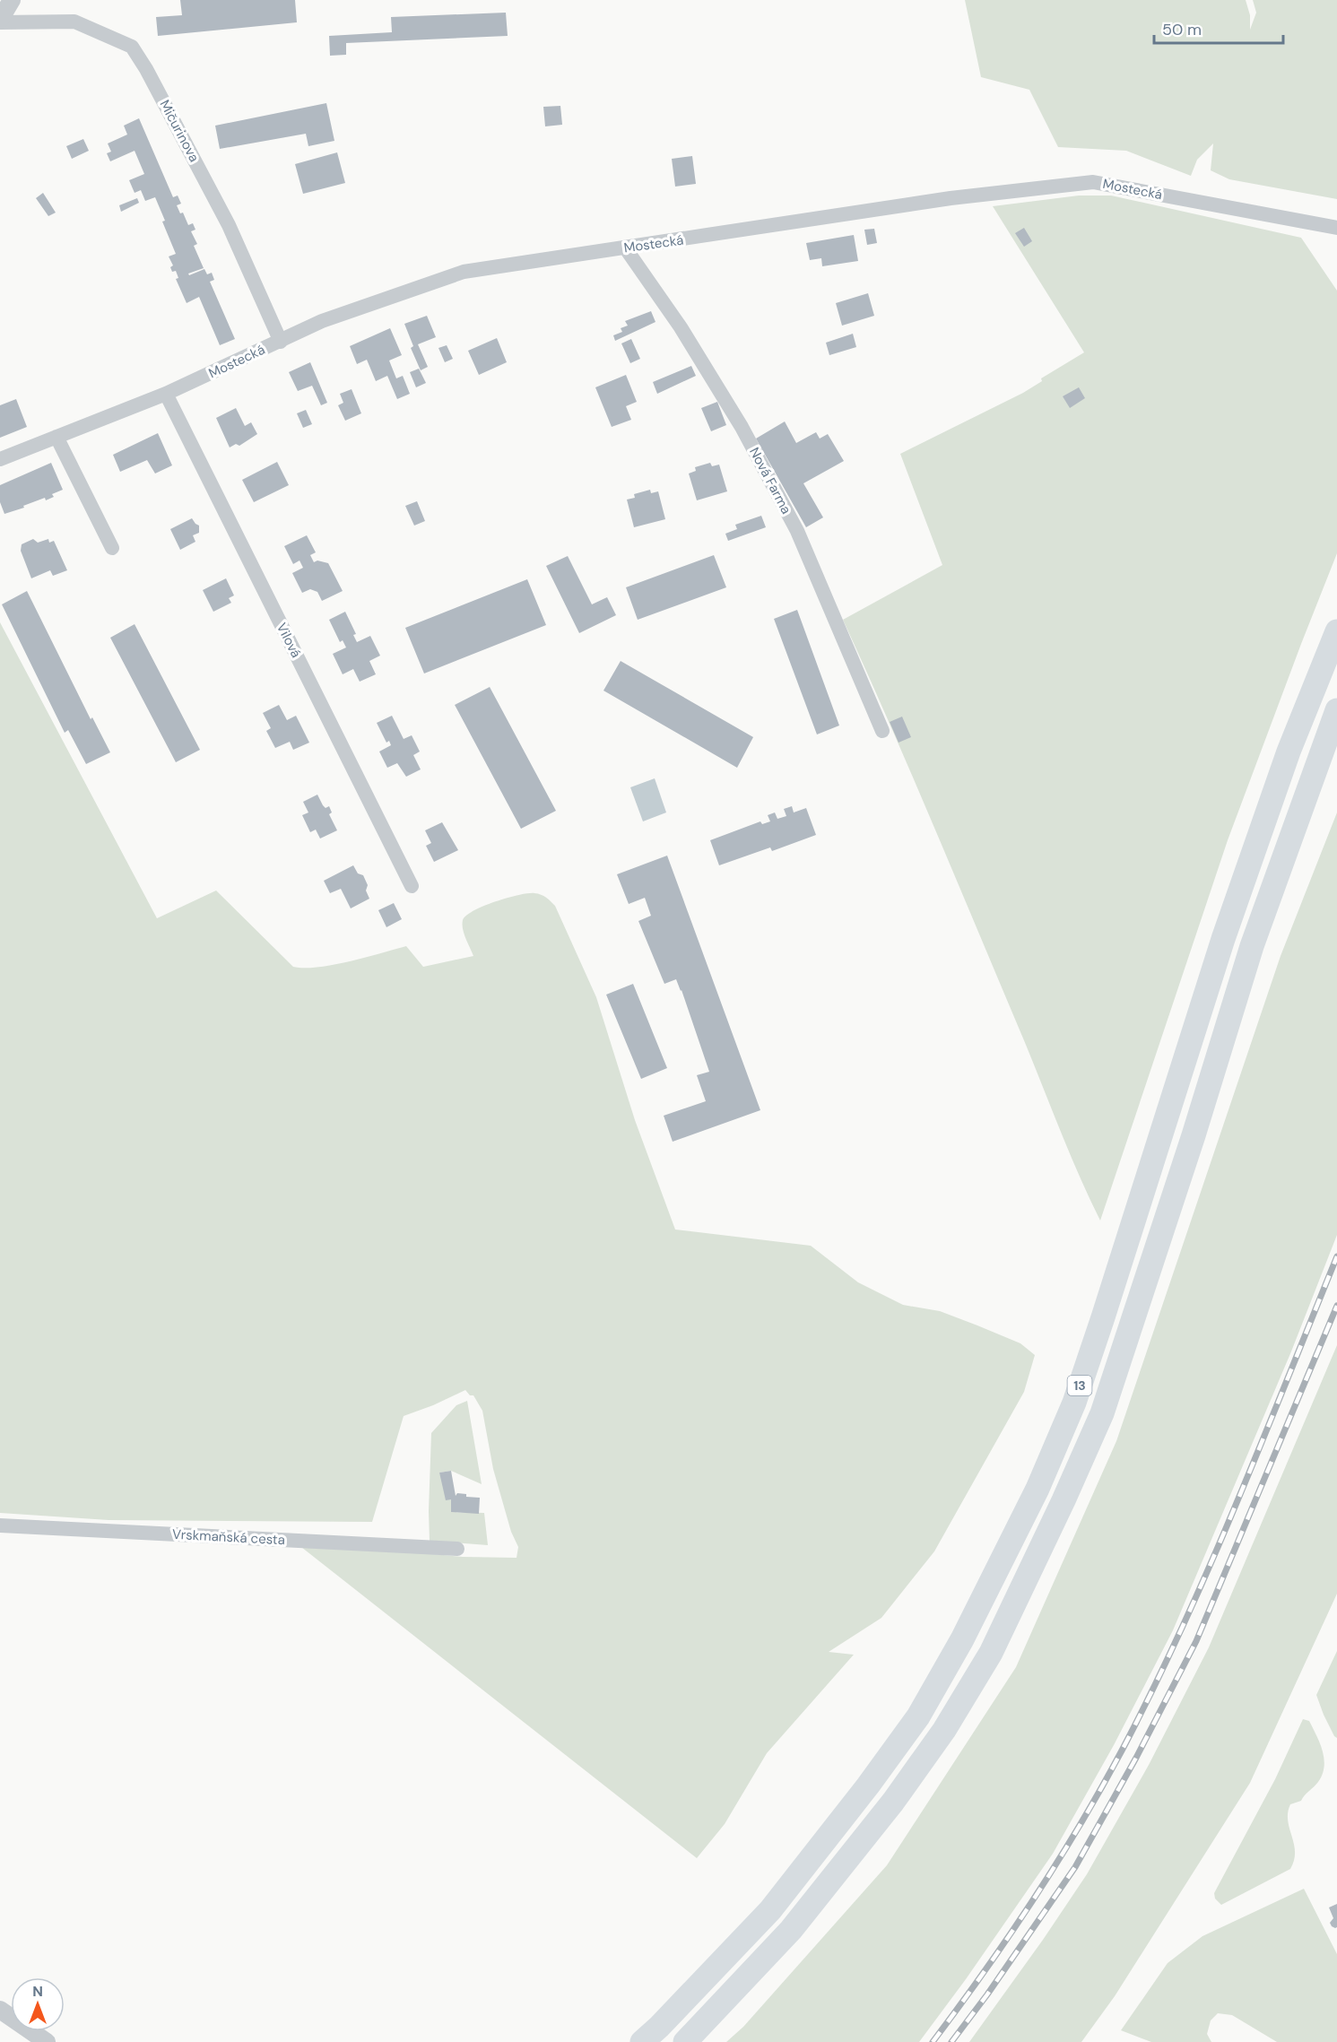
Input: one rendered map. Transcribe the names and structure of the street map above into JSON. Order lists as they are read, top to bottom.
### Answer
{
  "streets": {
    "highway": ["13"],
    "street": [
      "Mičurinova",
      "Mostecká",
      "Nová Farma",
      "Vilová",
      "Vrskmaňská cesta"
    ]
  },
  "crossings": [
    ["Mičurinova", "Mostecká"],
    ["Mostecká", "Nová Farma"],
    ["Mostecká", "Vilová"]
  ],
  "scale_bar": "50 m",
  "north": "top"
}
